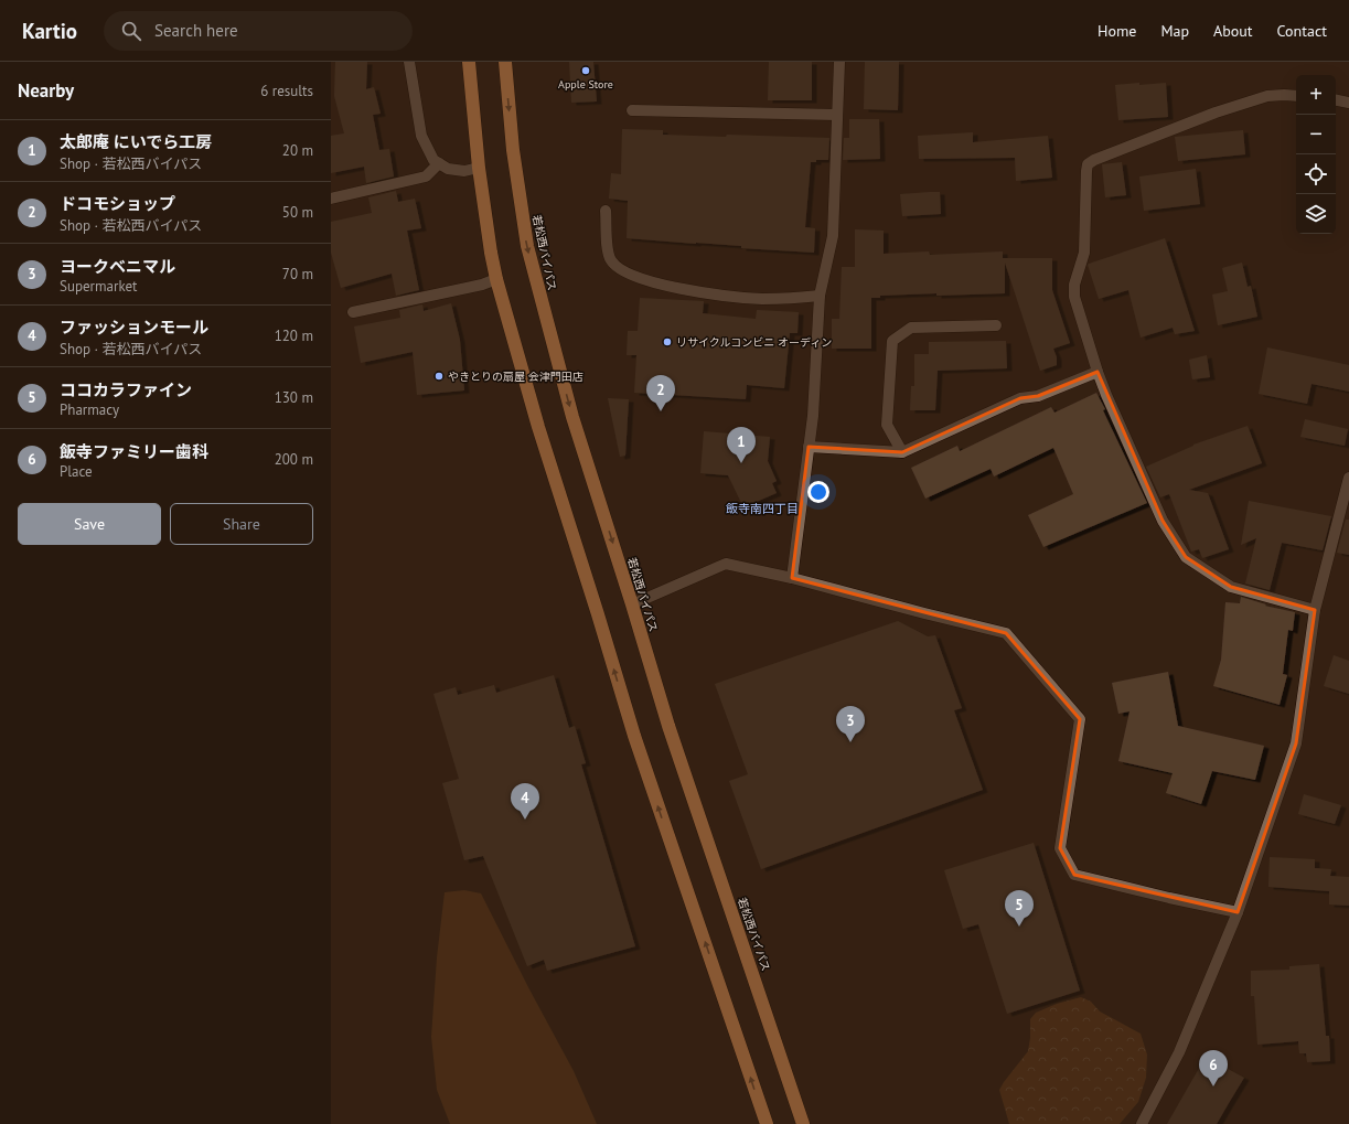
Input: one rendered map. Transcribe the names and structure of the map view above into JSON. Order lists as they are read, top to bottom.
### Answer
{
  "streets": {
    "highway": ["若松西バイパス"]
  },
  "districts": ["飯寺南四丁目"],
  "places": ["Apple Store", "リサイクルコンビニ オーディン", "やきとりの扇屋 会津門田店"],
  "page": {
    "header": "Kartio",
    "search": "Search here",
    "nav": [
      "Home",
      "Map",
      "About",
      "Contact"
    ],
    "heading": ["Nearby", "6 results"],
    "map_buttons": ["+", "−"],
    "list": [
      {
        "mark": "1",
        "name": "太郎庵 にいでら工房",
        "note": "Shop · 若松西バイパス",
        "value": "20 m"
      },
      {
        "mark": "2",
        "name": "ドコモショップ",
        "note": "Shop · 若松西バイパス",
        "value": "50 m"
      },
      {
        "mark": "3",
        "name": "ヨークベニマル",
        "note": "Supermarket",
        "value": "70 m"
      },
      {
        "mark": "4",
        "name": "ファッションモール",
        "note": "Shop · 若松西バイパス",
        "value": "120 m"
      },
      {
        "mark": "5",
        "name": "ココカラファイン",
        "note": "Pharmacy",
        "value": "130 m"
      },
      {
        "mark": "6",
        "name": "飯寺ファミリー歯科",
        "note": "Place",
        "value": "200 m"
      }
    ],
    "pins": [
      "2",
      "1",
      "3",
      "4",
      "5",
      "6"
    ],
    "buttons": ["Save", "Share"]
  }
}
